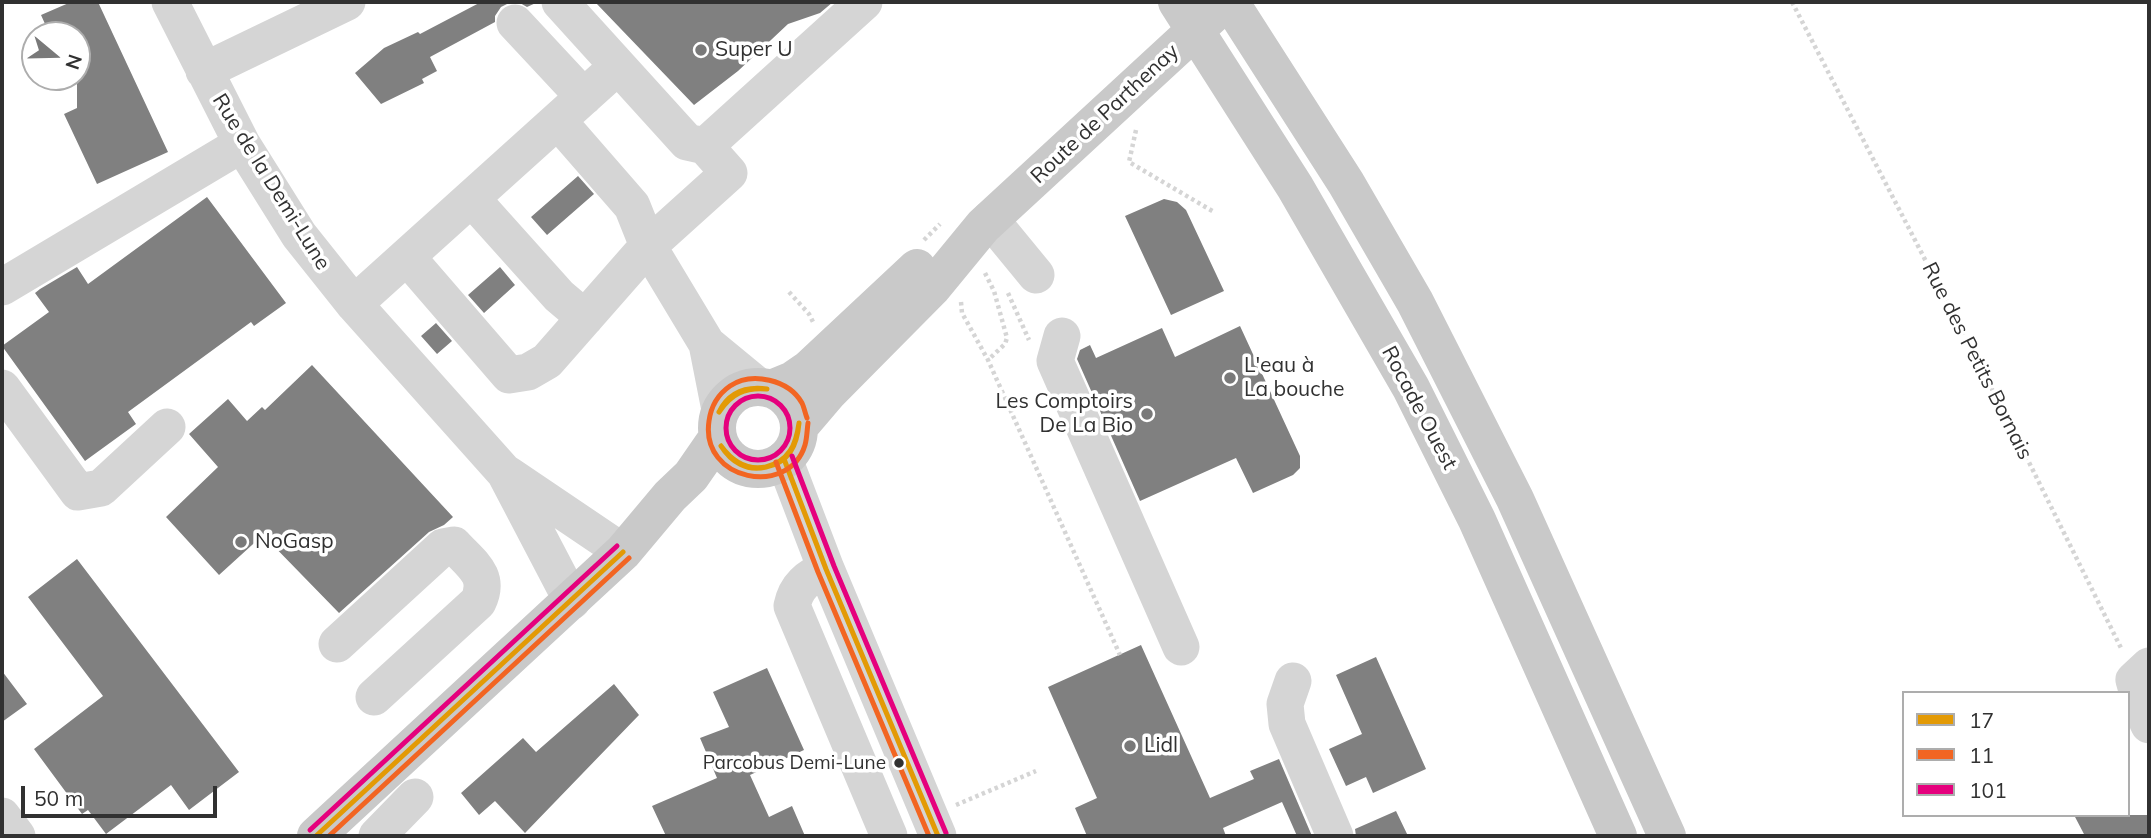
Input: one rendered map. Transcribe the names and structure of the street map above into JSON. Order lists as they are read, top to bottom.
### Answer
{
  "streets": {
    "main road": ["Route de Parthenay", "Rocade Ouest"],
    "street": ["Rue de la Demi-Lune"],
    "path": ["Rue des Petits Bornais"]
  },
  "crossings": [
    ["Route de Parthenay", "Rocade Ouest"]
  ],
  "places": [
    "Super U",
    "L'eau à La bouche",
    "Les Comptoirs De La Bio",
    "NoGasp",
    "Lidl",
    "Parcobus Demi-Lune"
  ],
  "lines": ["transit line 11", "transit line 17", "transit line 101"],
  "legend": ["17", "11", "101"],
  "scale_bar": "50 m",
  "north": "right"
}
